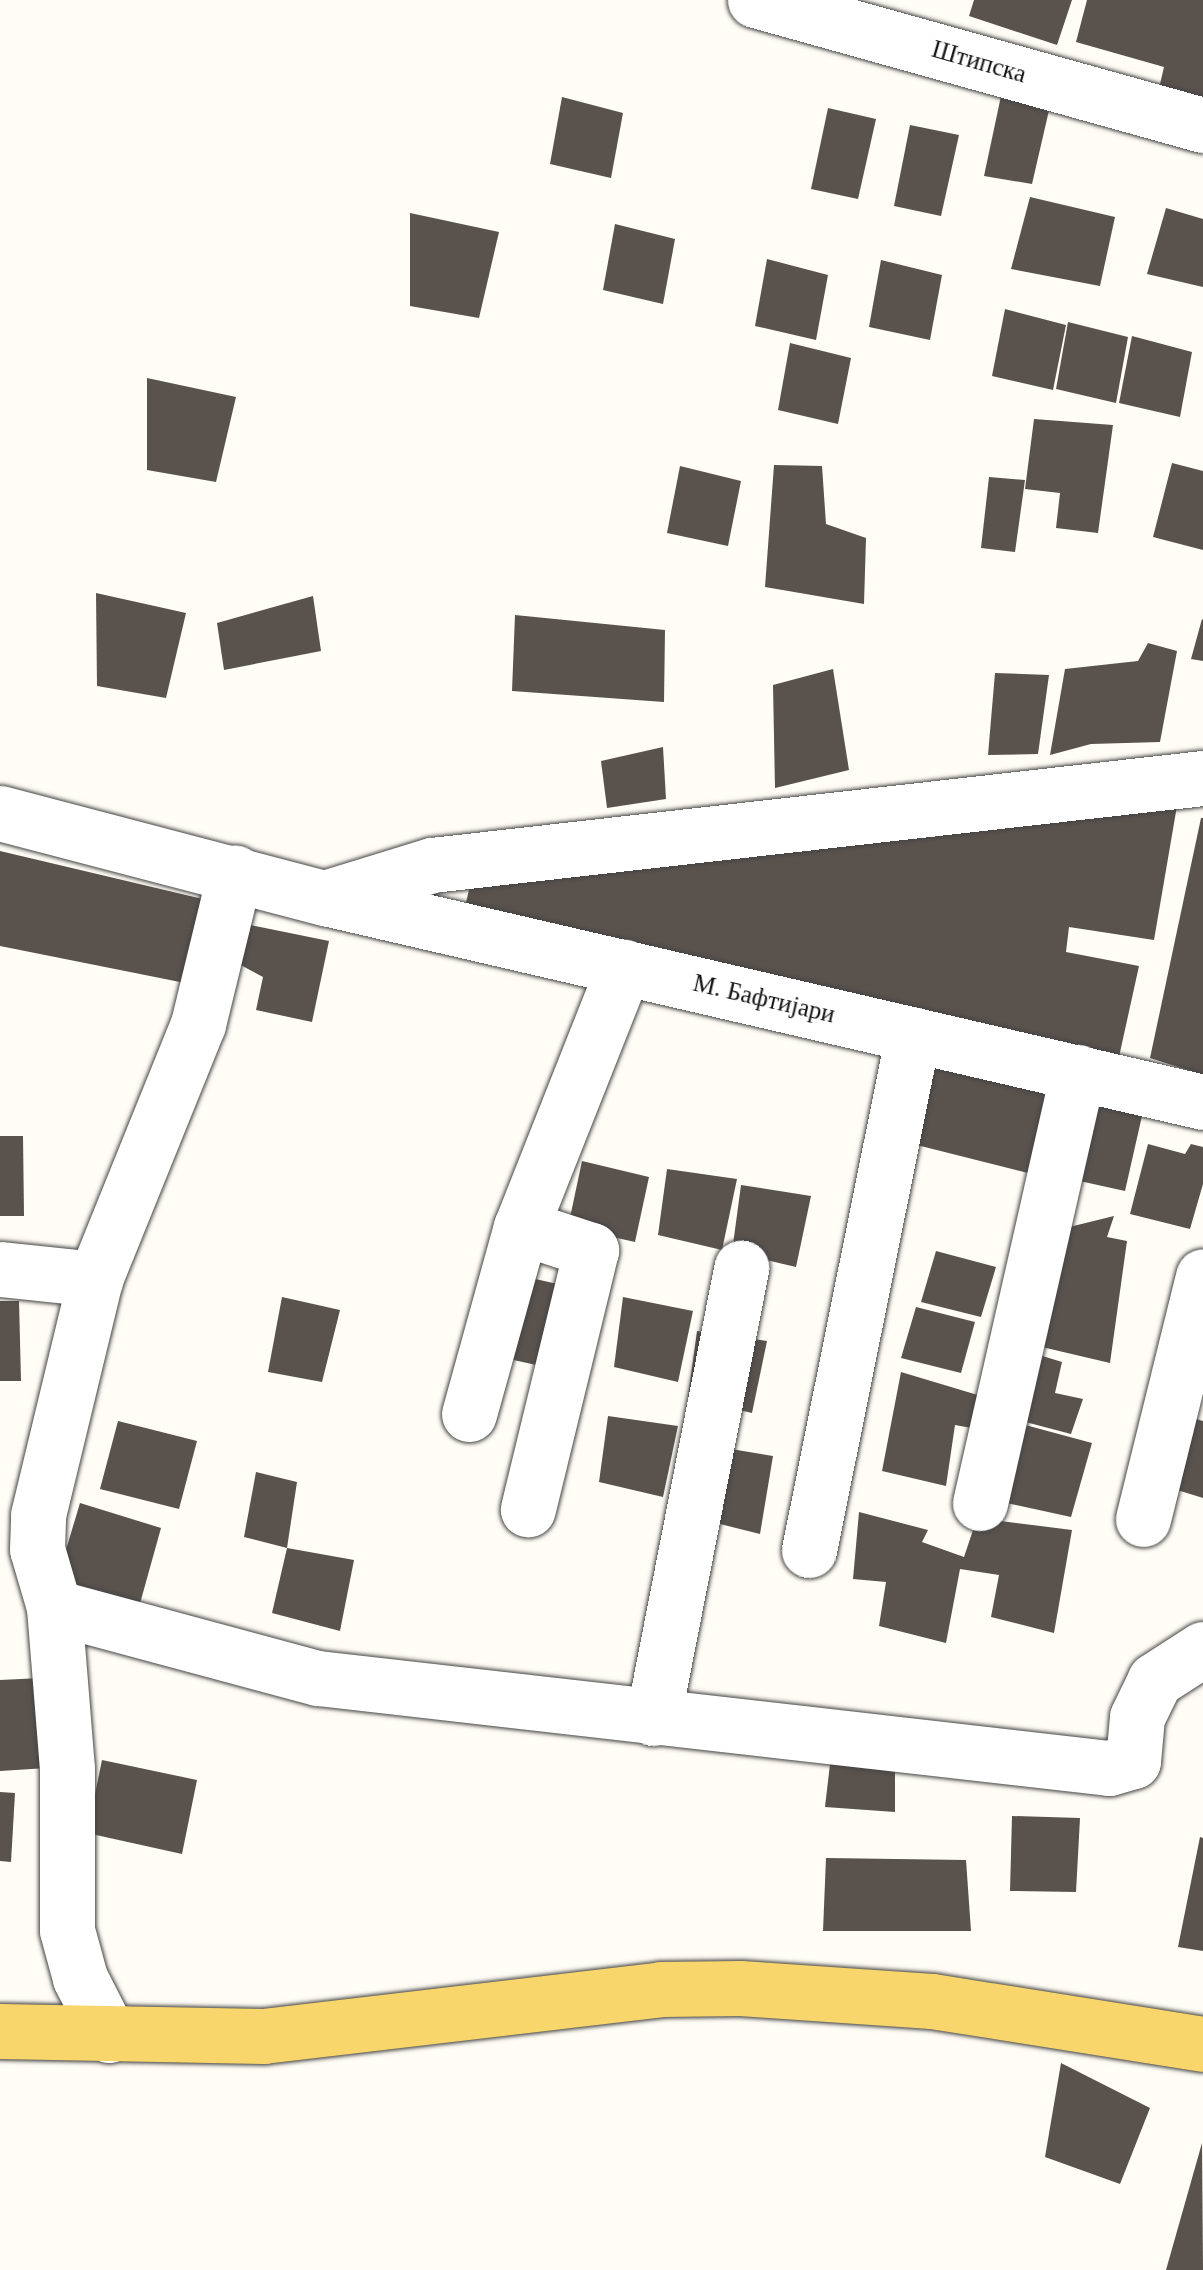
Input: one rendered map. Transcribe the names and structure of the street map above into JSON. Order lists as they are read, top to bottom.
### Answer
{
  "streets": {
    "street": ["Штипска", "М. Бафтијари"]
  }
}
